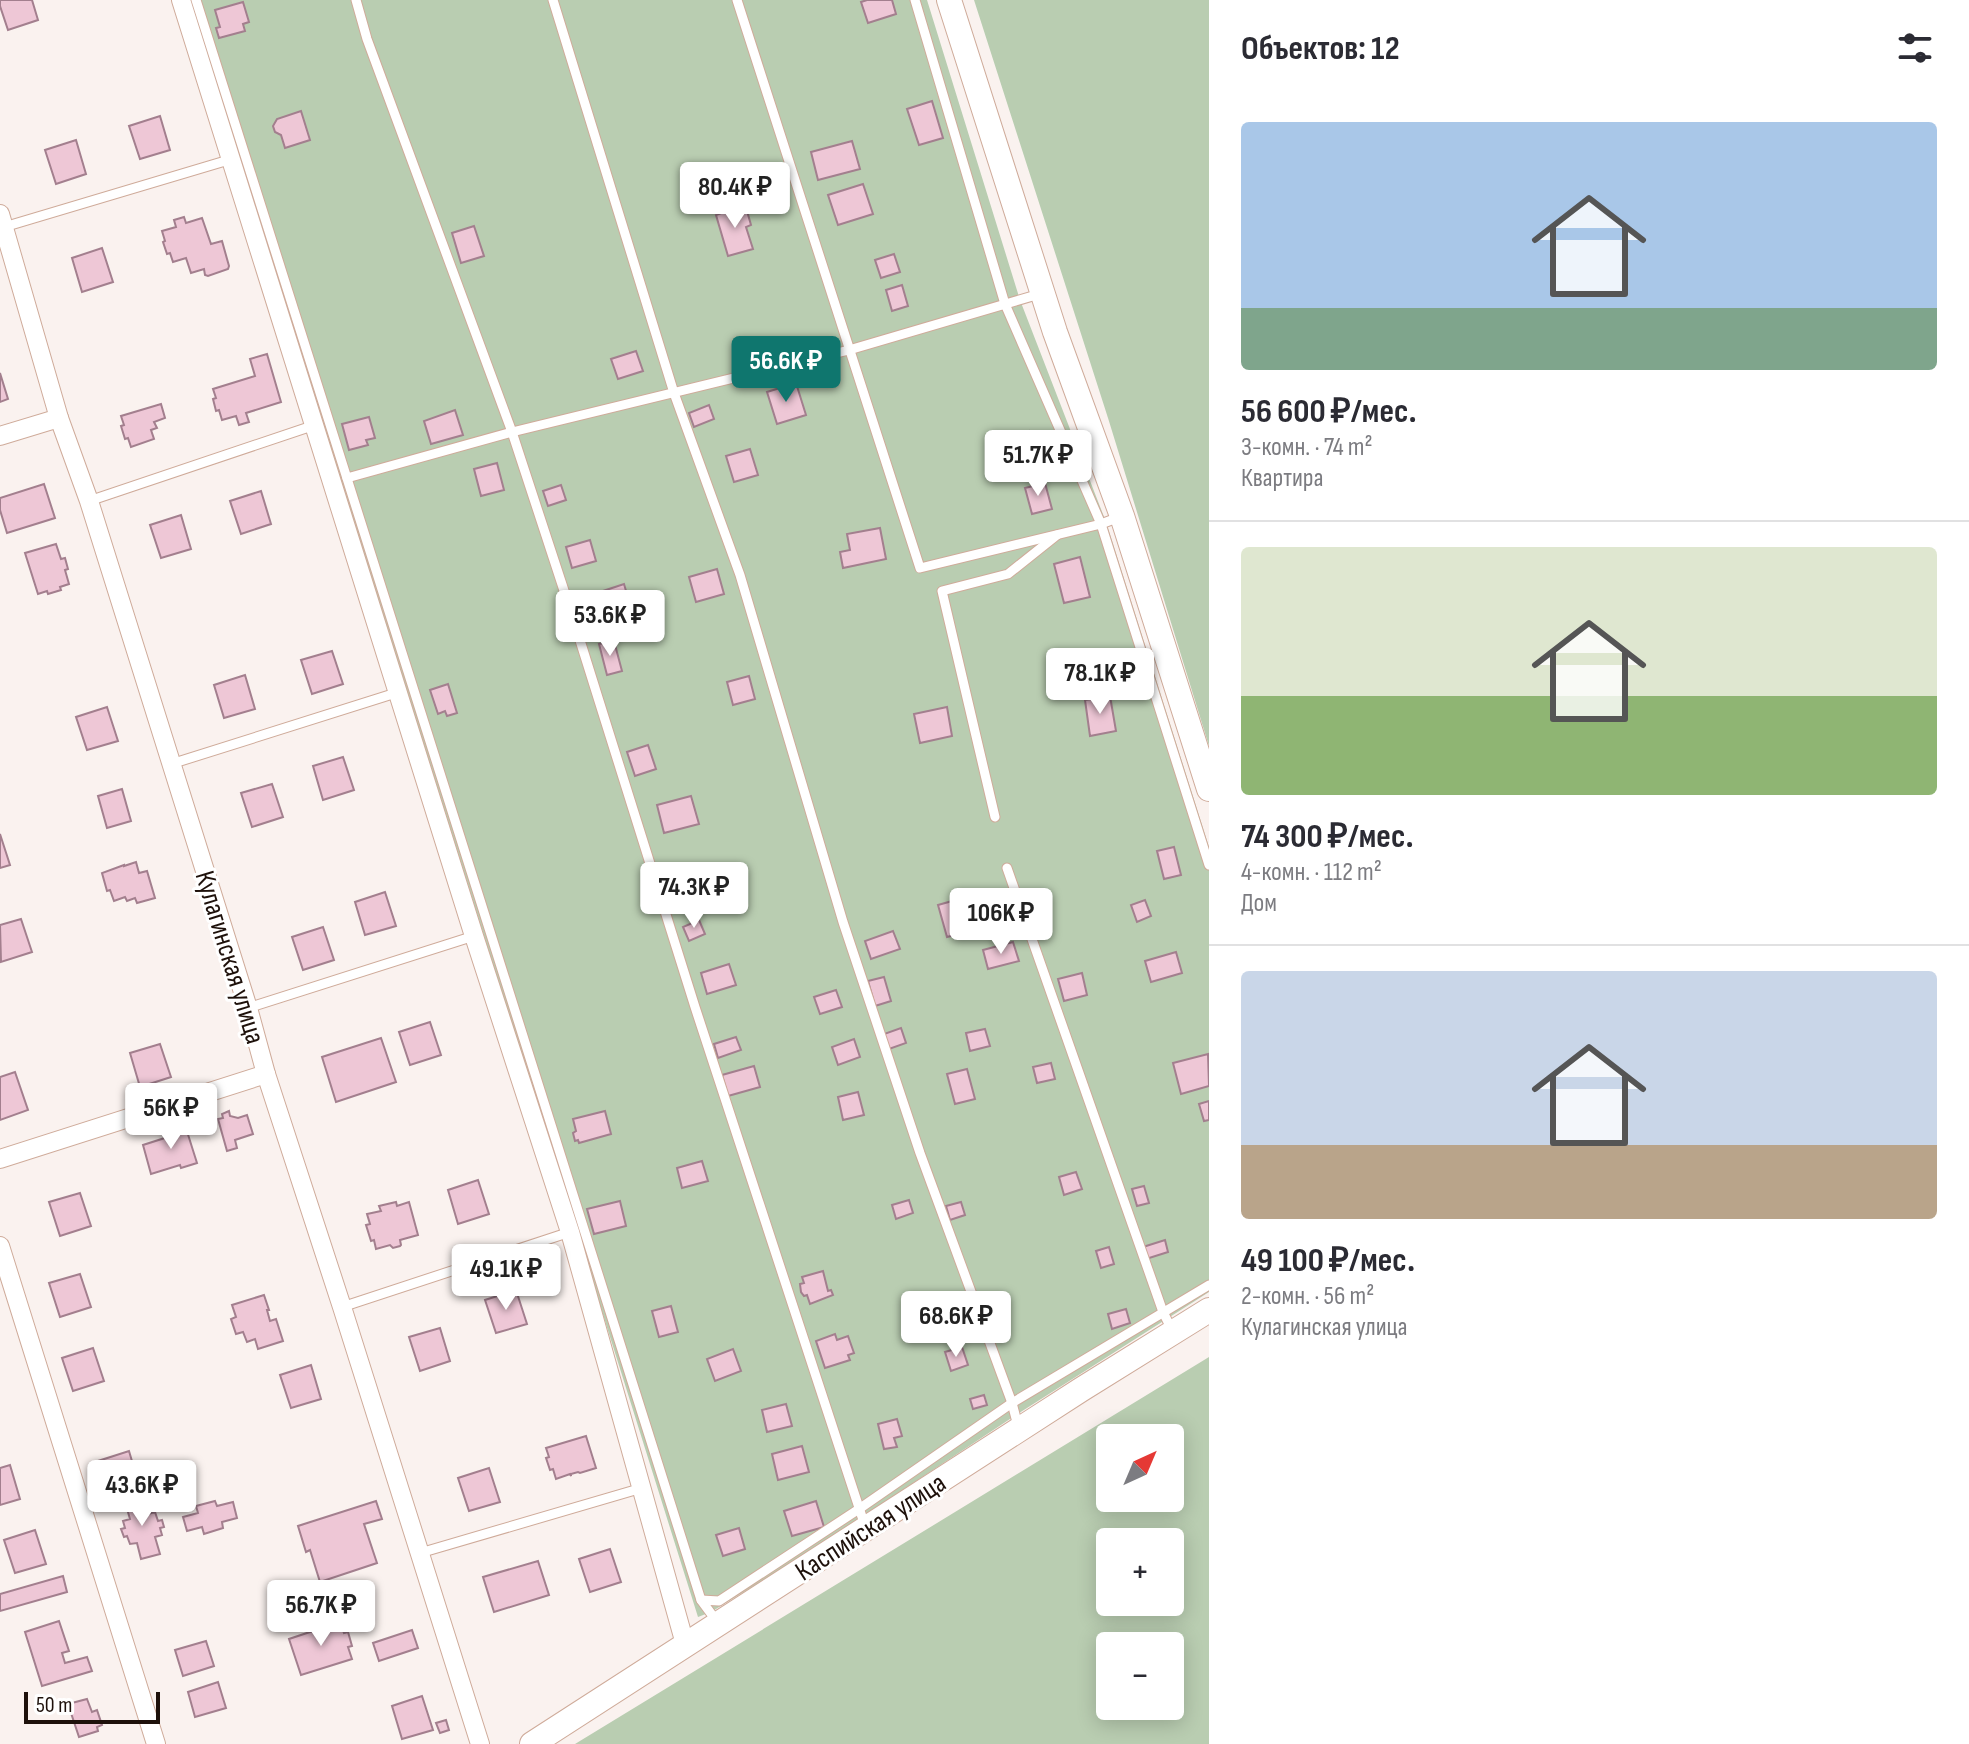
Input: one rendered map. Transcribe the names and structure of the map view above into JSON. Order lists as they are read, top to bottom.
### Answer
{
  "streets": {
    "street": ["Кулагинская улица", "Каспийская улица"]
  },
  "scale_bar": "50 m",
  "north": "top right",
  "page": {
    "heading": "Объектов: 12",
    "list": [
      {
        "name": "56 600 ₽/мес.",
        "note": "3-комн. · 74 m² · Квартира"
      },
      {
        "name": "74 300 ₽/мес.",
        "note": "4-комн. · 112 m² · Дом"
      },
      {
        "name": "49 100 ₽/мес.",
        "note": "2-комн. · 56 m² · Кулагинская улица"
      }
    ],
    "price": [
      "80.4K ₽",
      "56.6K ₽",
      "51.7K ₽",
      "53.6K ₽",
      "78.1K ₽",
      "74.3K ₽",
      "106K ₽",
      "56K ₽",
      "49.1K ₽",
      "68.6K ₽",
      "43.6K ₽",
      "56.7K ₽"
    ],
    "map_buttons": ["+", "−"],
    "scale": "50 m"
  }
}
